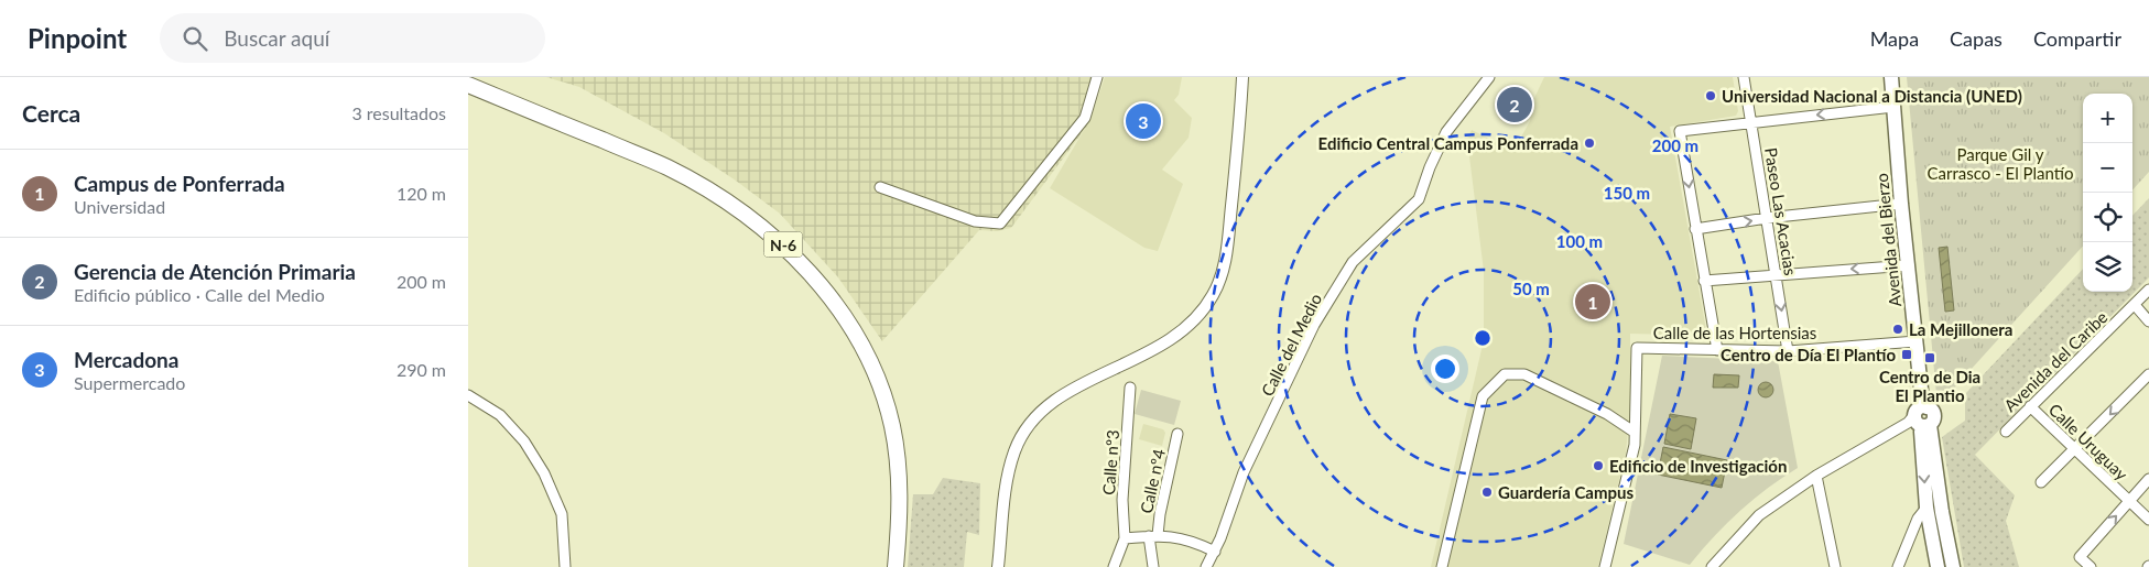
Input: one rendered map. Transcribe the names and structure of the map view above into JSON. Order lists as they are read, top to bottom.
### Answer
{
  "streets": {
    "highway": ["N-6"],
    "main road": ["Avenida del Bierzo"],
    "street": [
      "Paseo Las Acacias",
      "Calle de las Hortensias",
      "Calle del Medio",
      "Avenida del Caribe",
      "Calle Uruguay",
      "Calle nº3",
      "Calle nº4"
    ]
  },
  "crossings": [
    ["Paseo Las Acacias", "Calle de las Hortensias"],
    ["Avenida del Bierzo", "Calle de las Hortensias"],
    ["Avenida del Caribe", "Calle Uruguay"]
  ],
  "parks": ["Parque Gil y Carrasco - El Plantío"],
  "places": {
    "other": [
      "Universidad Nacional a Distancia (UNED)",
      "Edificio Central Campus Ponferrada",
      "La Mejillonera",
      "Edificio de Investigación",
      "Guardería Campus"
    ],
    "transit": ["Centro de Día El Plantío", "Centro de Dia El Plantio"]
  },
  "page": {
    "header": "Pinpoint",
    "search": "Buscar aquí",
    "nav": ["Mapa", "Capas", "Compartir"],
    "heading": ["Cerca", "3 resultados"],
    "pins": ["2", "3", "1"],
    "map_buttons": ["+", "−"],
    "list": [
      {
        "mark": "1",
        "name": "Campus de Ponferrada",
        "note": "Universidad",
        "value": "120 m"
      },
      {
        "mark": "2",
        "name": "Gerencia de Atención Primaria",
        "note": "Edificio público · Calle del Medio",
        "value": "200 m"
      },
      {
        "mark": "3",
        "name": "Mercadona",
        "note": "Supermercado",
        "value": "290 m"
      }
    ]
  },
  "rings": [
    "200 m",
    "150 m",
    "100 m",
    "50 m"
  ]
}
